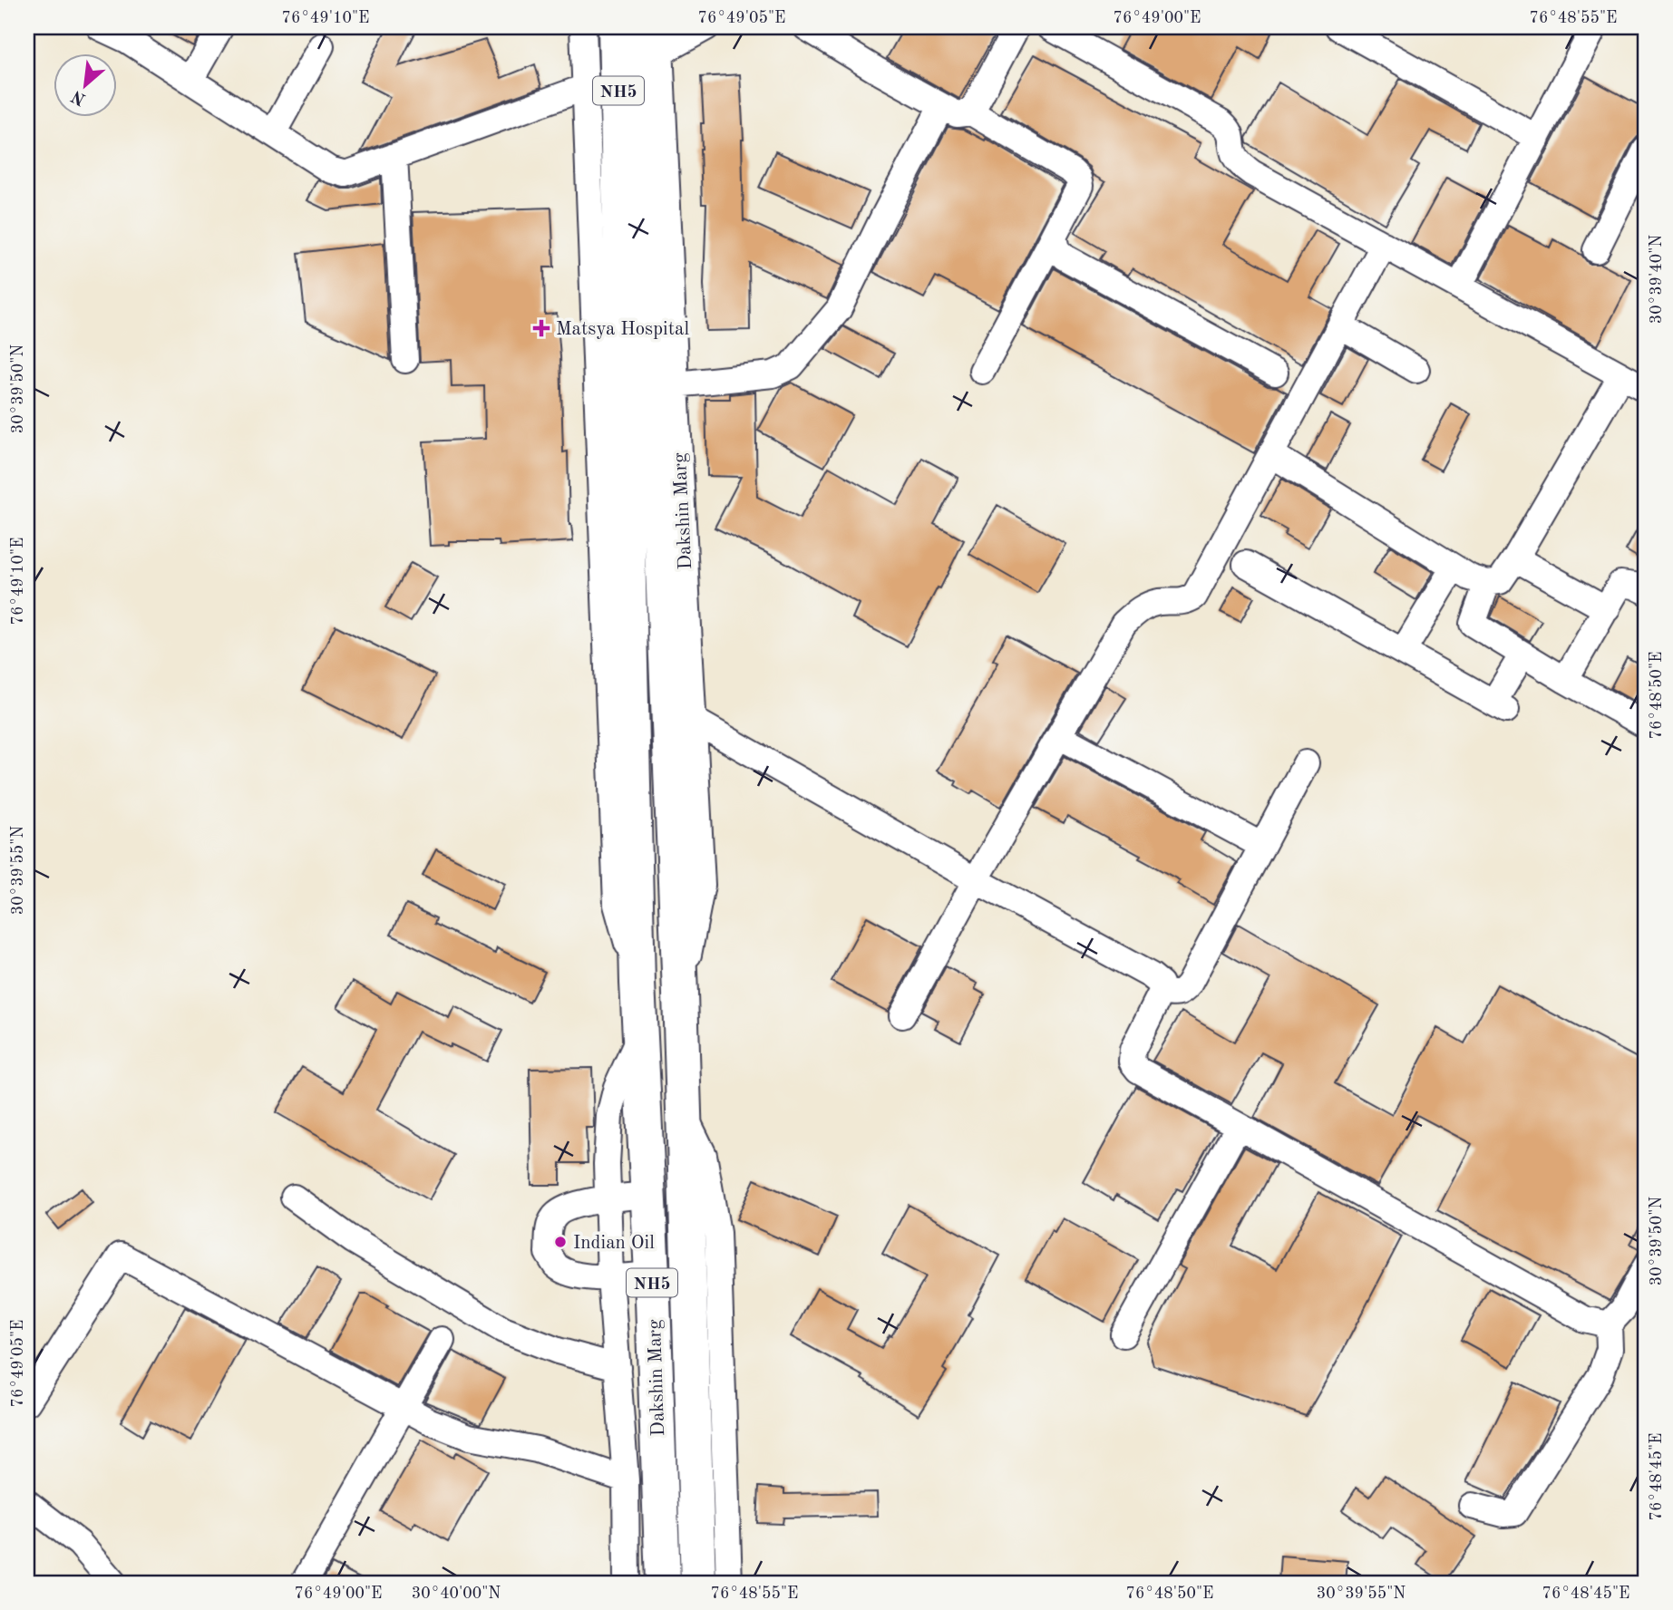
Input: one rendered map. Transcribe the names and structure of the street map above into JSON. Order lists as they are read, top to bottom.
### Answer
{
  "streets": {
    "highway": ["NH5", "Dakshin Marg"]
  },
  "places": {
    "health": ["Matsya Hospital"],
    "other": ["Indian Oil"]
  },
  "north": "bottom left",
  "coordinates": [
    "76°49'10\"E",
    "76°49'05\"E",
    "76°49'00\"E",
    "76°48'55\"E",
    "30°39'40\"N",
    "30°39'50\"N",
    "76°48'50\"E",
    "30°39'55\"N",
    "76°48'45\"E",
    "30°40'00\"N"
  ]
}
